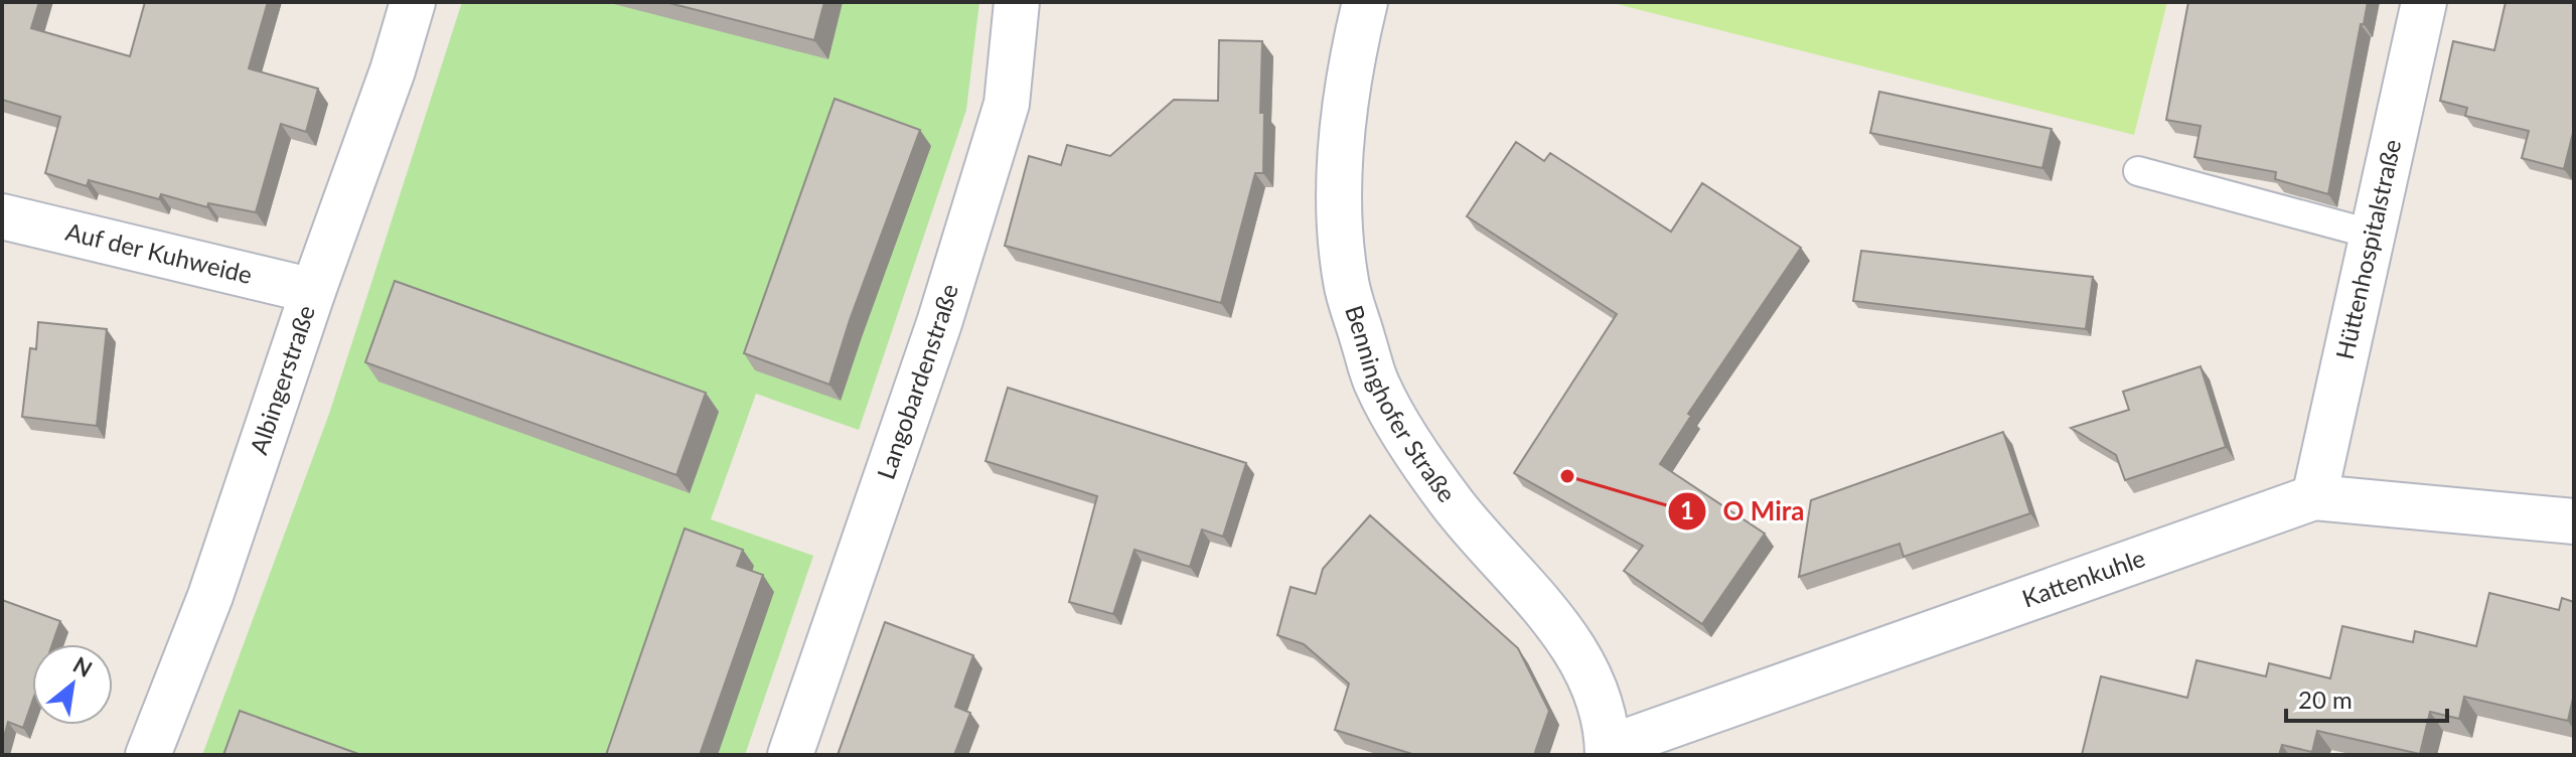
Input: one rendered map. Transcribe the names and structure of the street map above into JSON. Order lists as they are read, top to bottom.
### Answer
{
  "streets": {
    "street": [
      "Hüttenhospitalstraße",
      "Auf der Kuhweide",
      "Albingerstraße",
      "Langobardenstraße",
      "Benninghofer Straße",
      "Kattenkuhle"
    ]
  },
  "crossings": [
    ["Hüttenhospitalstraße", "Kattenkuhle"],
    ["Auf der Kuhweide", "Albingerstraße"],
    ["Benninghofer Straße", "Kattenkuhle"]
  ],
  "places": ["O Mira"],
  "scale_bar": "20 m",
  "north": "top right"
}
